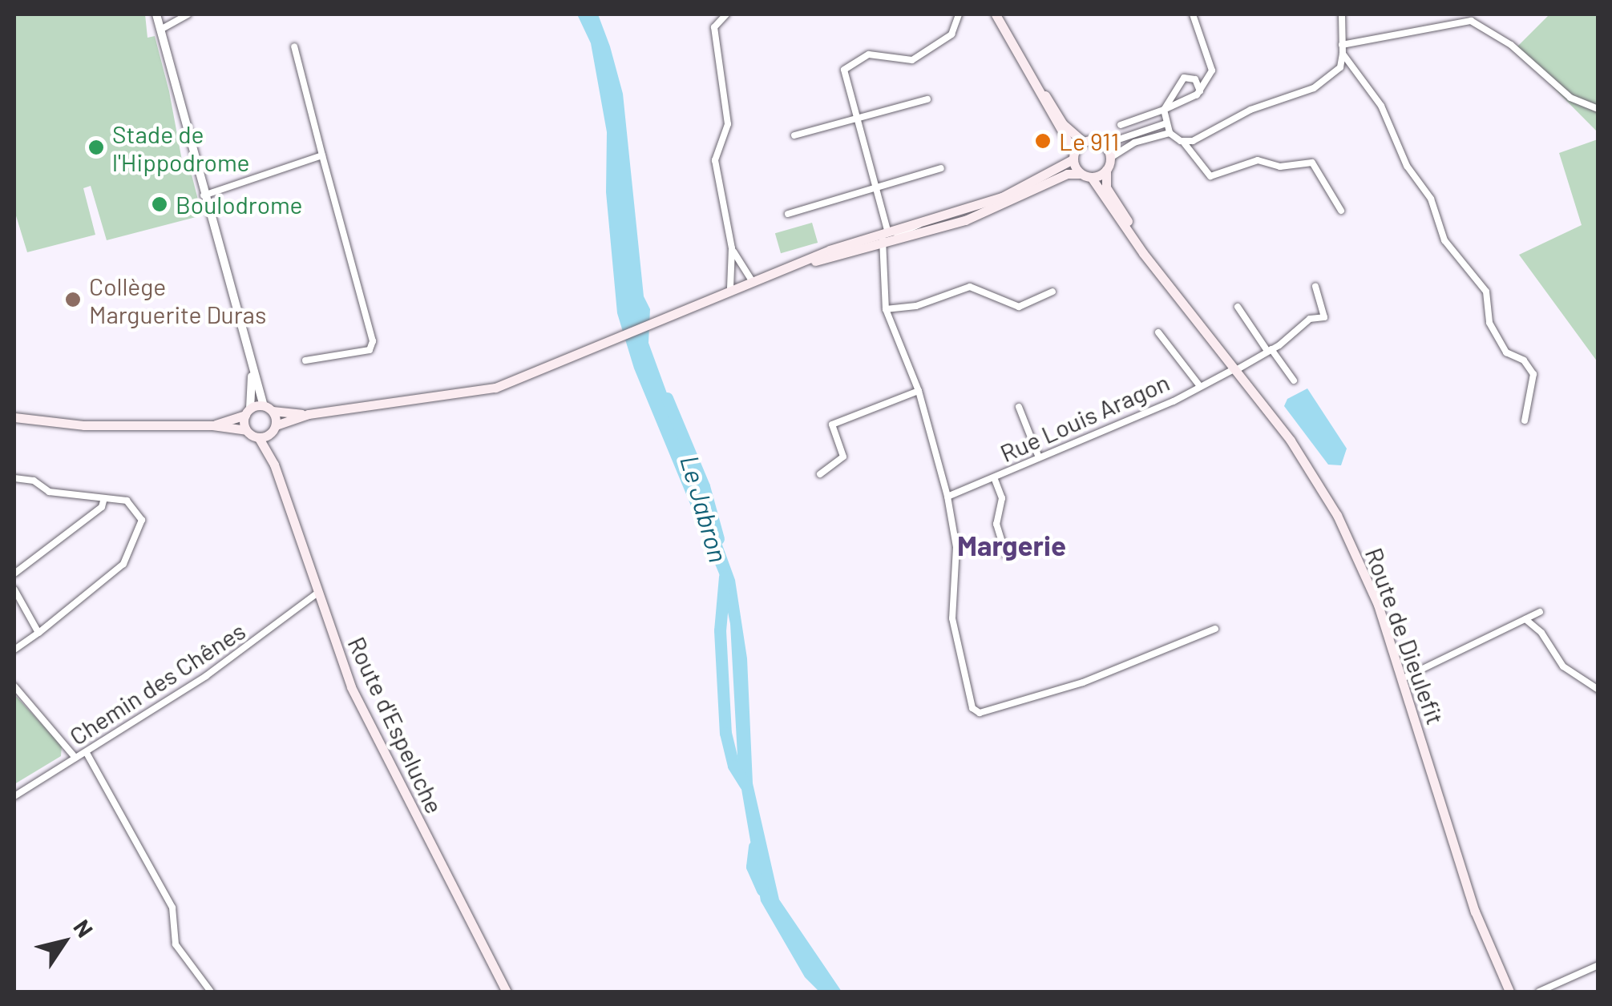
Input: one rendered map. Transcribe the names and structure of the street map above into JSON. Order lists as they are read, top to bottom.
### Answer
{
  "streets": {
    "main road": ["Route de Dieulefit", "Route d'Espeluche"],
    "street": ["Rue Louis Aragon", "Chemin des Chênes"]
  },
  "crossings": [
    ["Rue Louis Aragon", "Route de Dieulefit"],
    ["Chemin des Chênes", "Route d'Espeluche"]
  ],
  "districts": ["Margerie"],
  "water": ["Le Jabron"],
  "places": [
    "Le 911",
    "Stade de l'Hippodrome",
    "Boulodrome",
    "Collège Marguerite Duras"
  ],
  "north": "top right"
}
